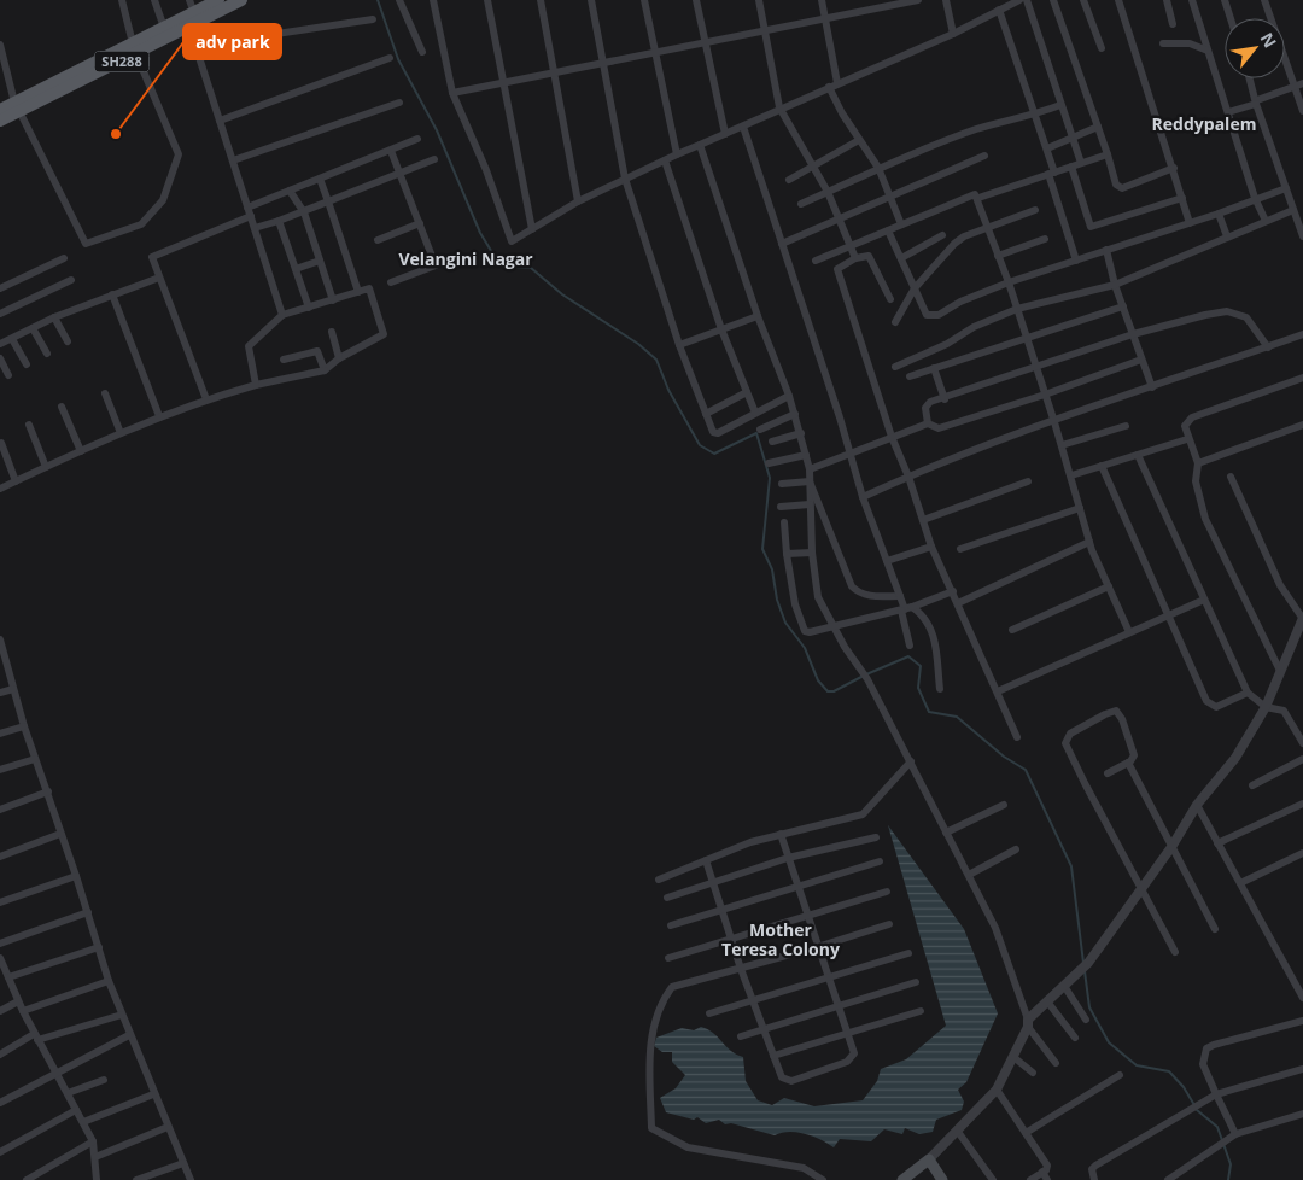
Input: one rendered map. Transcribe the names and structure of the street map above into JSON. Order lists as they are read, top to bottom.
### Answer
{
  "streets": {
    "main road": ["SH288"]
  },
  "districts": ["Reddypalem", "Velangini Nagar", "Mother Teresa Colony"],
  "places": ["adv park"],
  "north": "top right"
}
